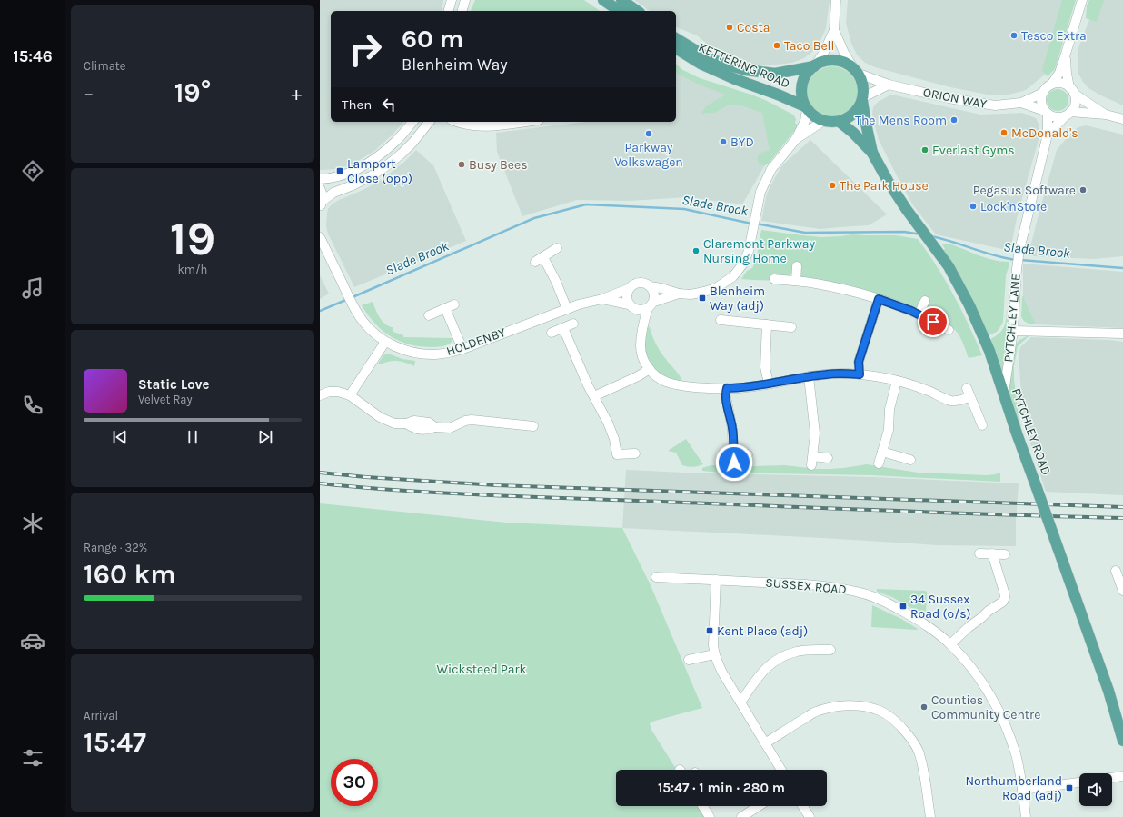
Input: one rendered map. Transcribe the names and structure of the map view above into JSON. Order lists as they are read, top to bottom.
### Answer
{
  "streets": {
    "main road": ["KETTERING ROAD", "PYTCHLEY ROAD"],
    "street": [
      "ORION WAY",
      "PYTCHLEY LANE",
      "HOLDENBY",
      "SUSSEX ROAD"
    ]
  },
  "crossings": [
    ["KETTERING ROAD", "ORION WAY"],
    ["KETTERING ROAD", "PYTCHLEY ROAD"],
    ["ORION WAY", "PYTCHLEY LANE"],
    ["ORION WAY", "PYTCHLEY ROAD"],
    ["PYTCHLEY LANE", "PYTCHLEY ROAD"]
  ],
  "water": ["Slade Brook"],
  "parks": ["Wicksteed Park"],
  "places": {
    "other": [
      "Costa",
      "Tesco Extra",
      "Taco Bell",
      "The Mens Room",
      "McDonald's",
      "Parkway Volkswagen",
      "BYD",
      "Everlast Gyms",
      "Busy Bees",
      "The Park House",
      "Pegasus Software",
      "Lock'nStore",
      "Claremont Parkway Nursing Home",
      "Counties Community Centre"
    ],
    "transit": [
      "Lamport Close (opp)",
      "Blenheim Way (adj)",
      "34 Sussex Road (o/s)",
      "Kent Place (adj)",
      "Northumberland Road (adj)"
    ]
  },
  "page": {
    "tabs": "15:46",
    "tile": [
      "Climate",
      ["19", "km/h"],
      ["Range · 32%", "160 km"],
      ["Arrival", "15:47"]
    ],
    "turn": ["60 m", "Blenheim Way"],
    "heat": ["−", "19°", "+"],
    "then": "Then",
    "song": ["Static Love", "Velvet Ray"],
    "limit": "30",
    "trip": "15:47 · 1 min · 280 m"
  }
}
